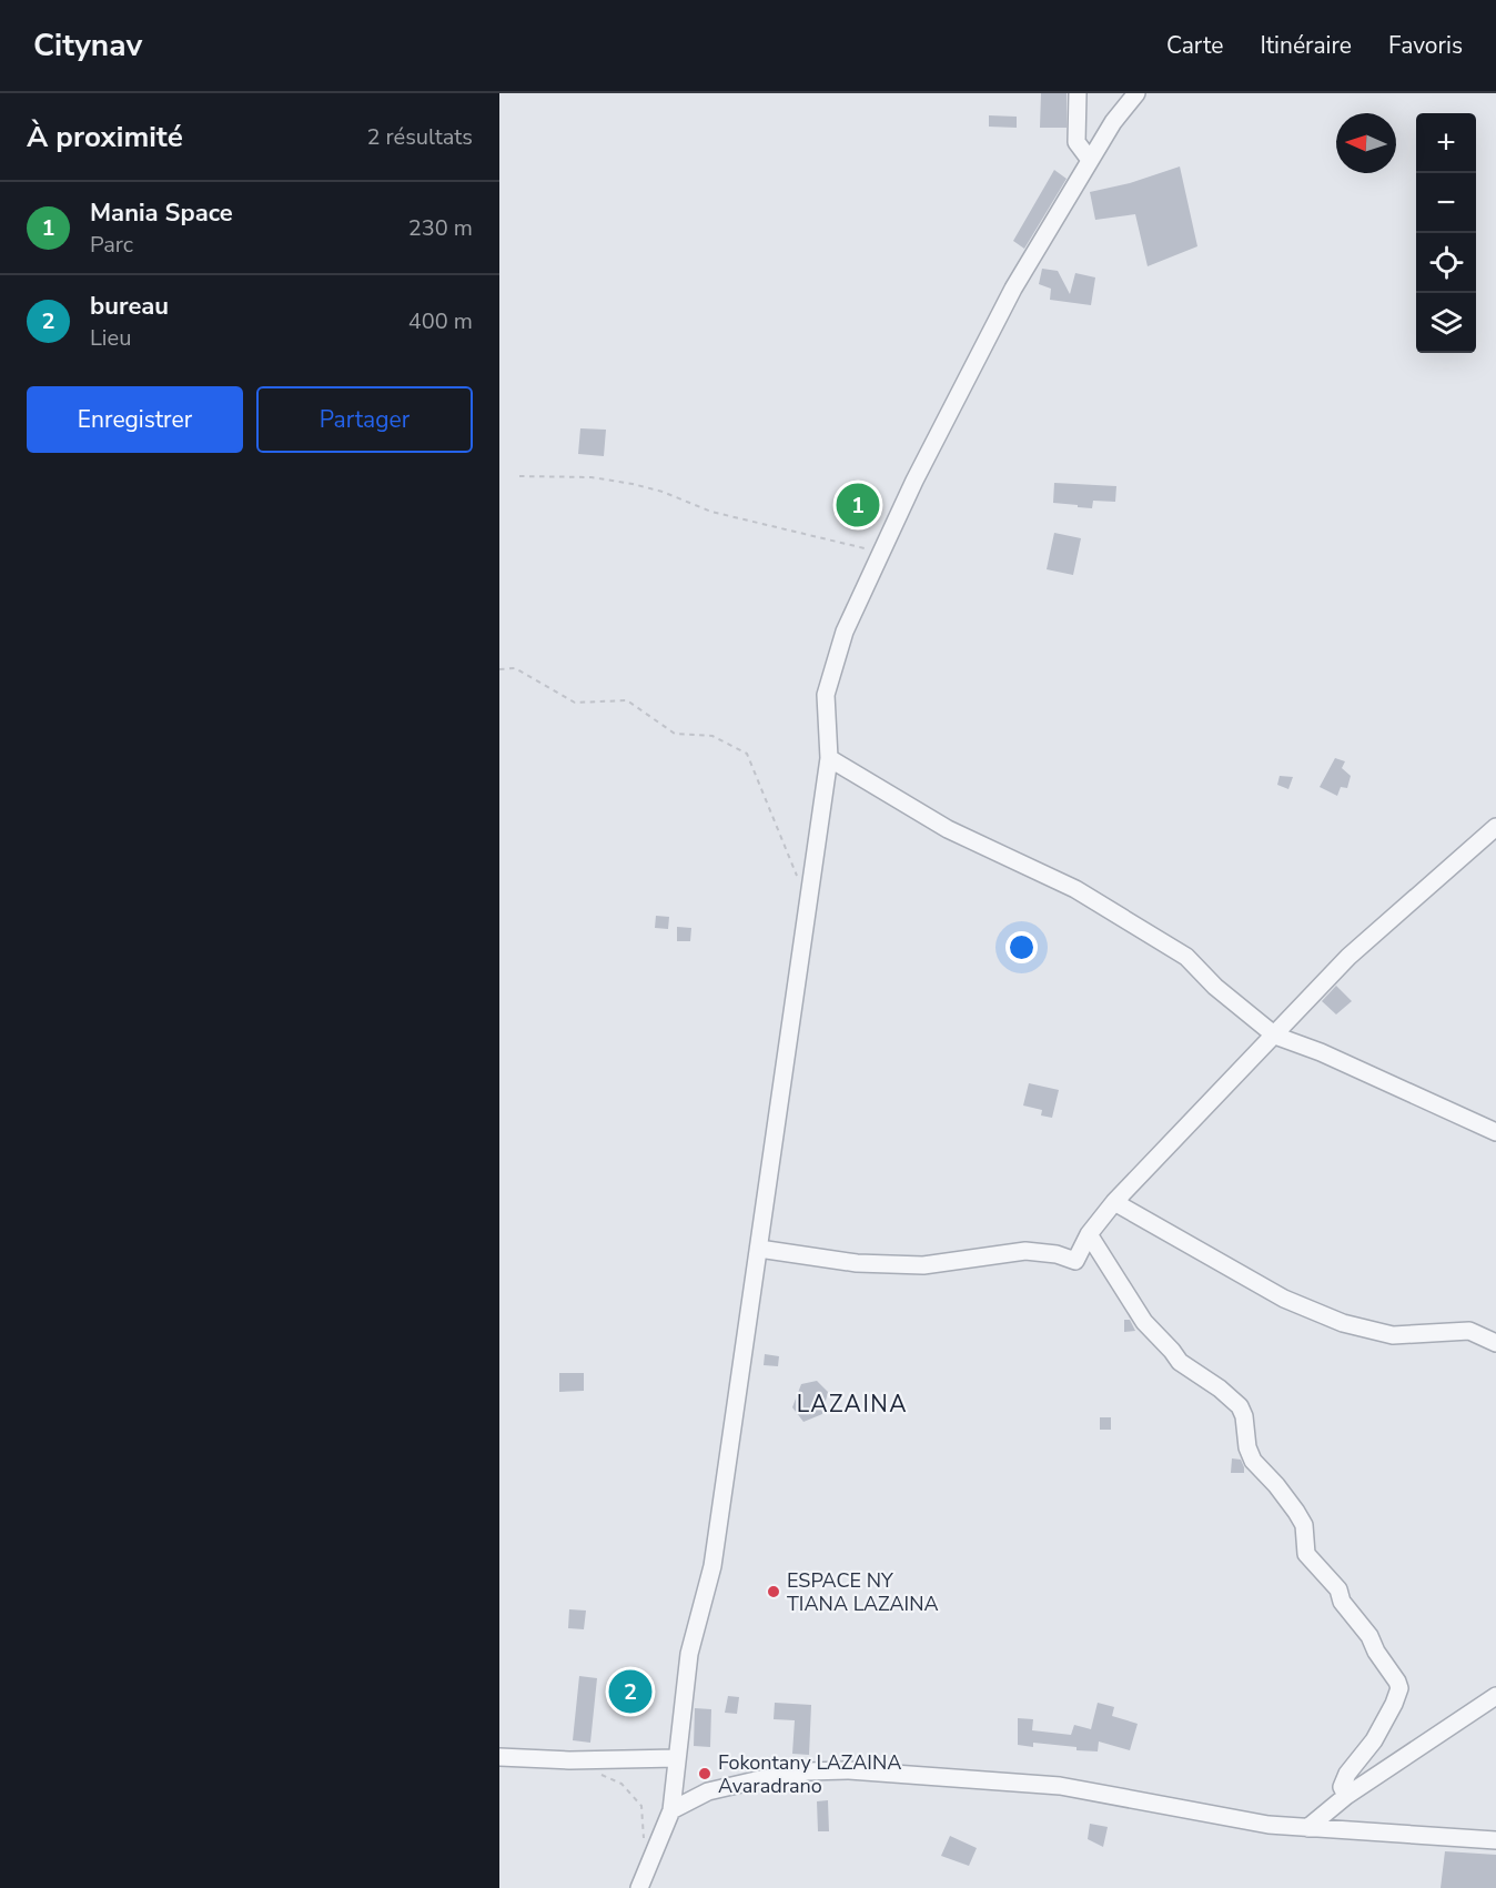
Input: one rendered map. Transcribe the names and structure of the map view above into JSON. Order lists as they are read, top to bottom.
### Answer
{
  "districts": ["LAZAINA"],
  "places": ["ESPACE NY TIANA LAZAINA", "Fokontany LAZAINA Avaradrano"],
  "north": "left",
  "page": {
    "header": "Citynav",
    "nav": ["Carte", "Itinéraire", "Favoris"],
    "heading": ["À proximité", "2 résultats"],
    "map_buttons": ["+", "−"],
    "list": [
      {
        "mark": "1",
        "name": "Mania Space",
        "note": "Parc",
        "value": "230 m"
      },
      {
        "mark": "2",
        "name": "bureau",
        "note": "Lieu",
        "value": "400 m"
      }
    ],
    "buttons": ["Enregistrer", "Partager"],
    "pins": ["1", "2"]
  }
}
